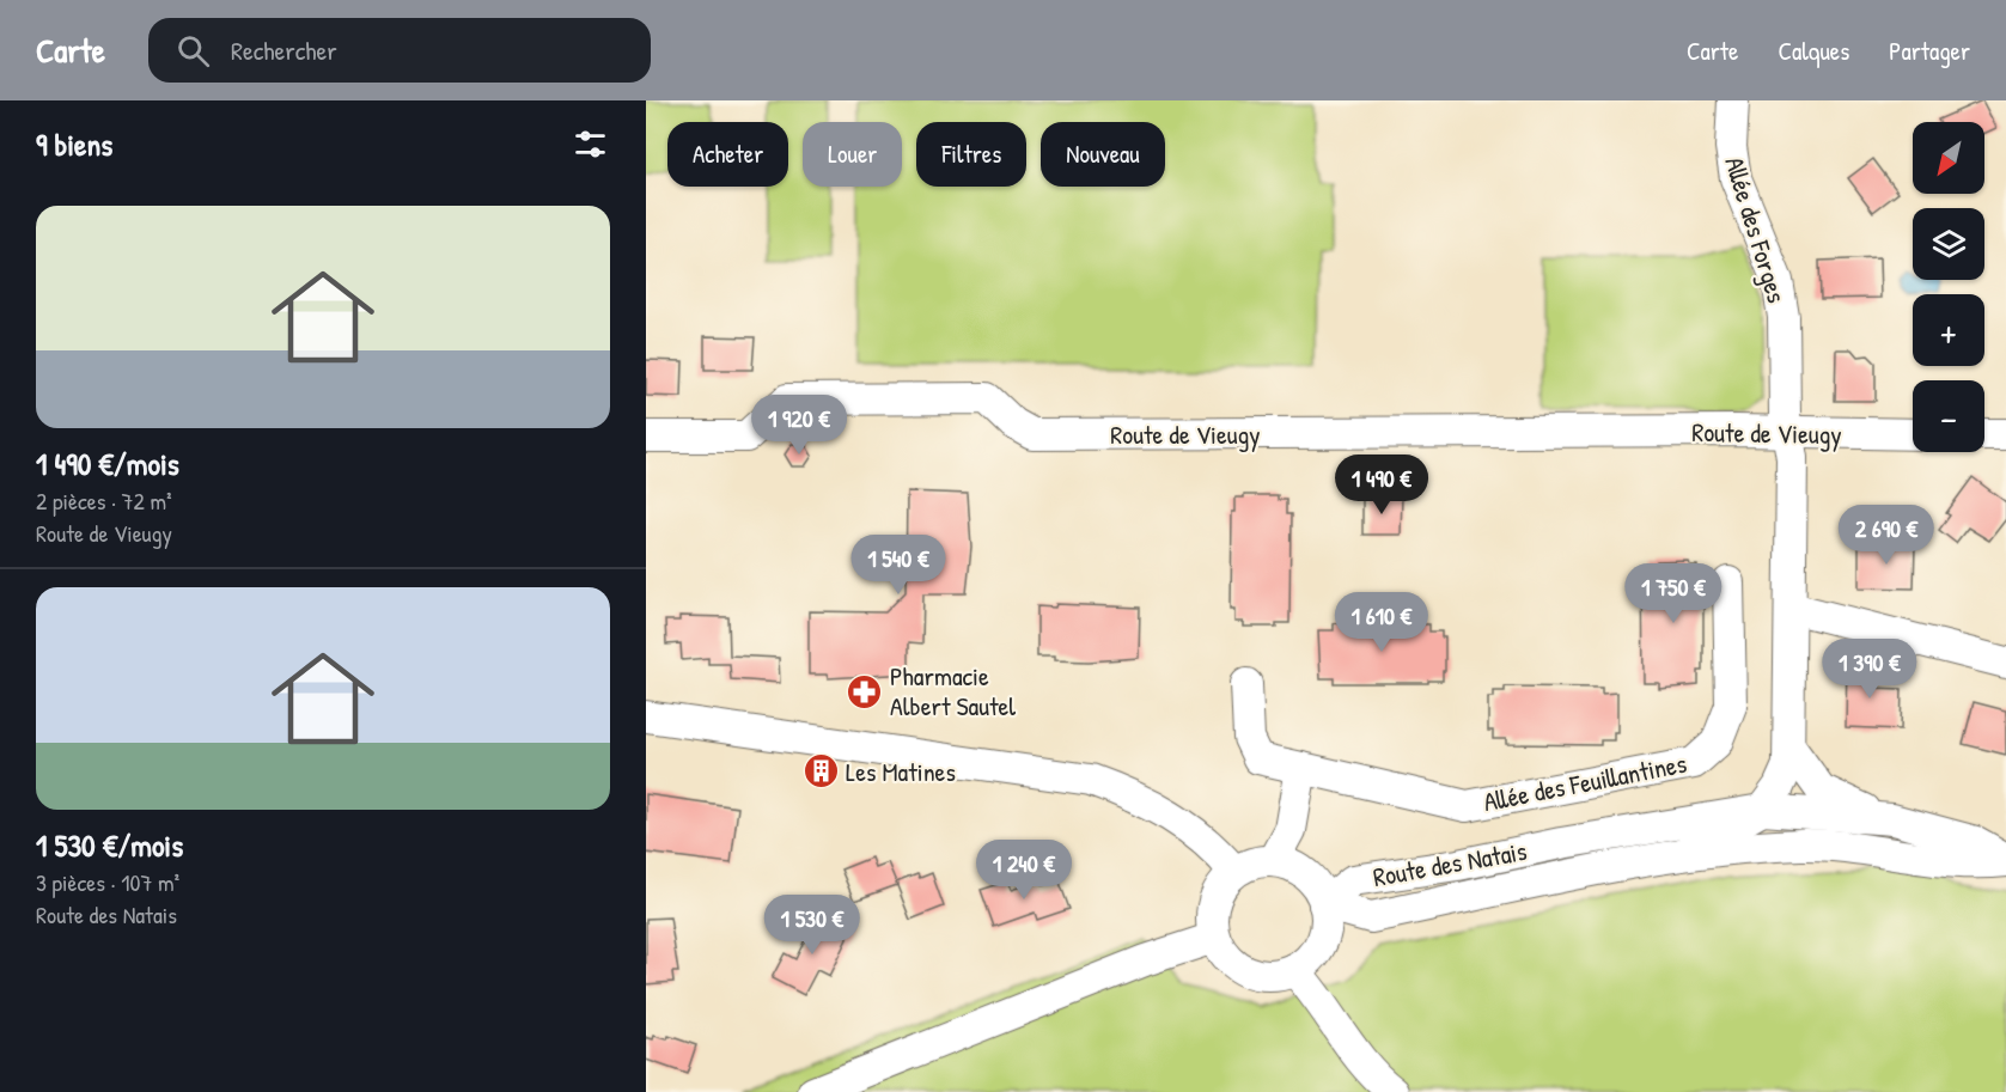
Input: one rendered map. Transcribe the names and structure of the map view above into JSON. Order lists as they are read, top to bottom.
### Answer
{
  "streets": {
    "street": [
      "Allée des Forges",
      "Route de Vieugy",
      "Allée des Feuillantines",
      "Route des Natais"
    ]
  },
  "crossings": [
    ["Allée des Forges", "Route de Vieugy"],
    ["Allée des Forges", "Route des Natais"]
  ],
  "places": {
    "pharmacy": ["Pharmacie Albert Sautel"],
    "building": ["Les Matines"]
  },
  "north": "bottom left",
  "page": {
    "header": "Carte",
    "search": "Rechercher",
    "nav": ["Carte", "Calques", "Partager"],
    "heading": "9 biens",
    "map_buttons": ["+", "−"],
    "chip": [
      "Acheter",
      "Louer",
      "Filtres",
      "Nouveau"
    ],
    "list": [
      {
        "name": "1 490 €/mois",
        "note": "2 pièces · 72 m² · Route de Vieugy"
      },
      {
        "name": "1 530 €/mois",
        "note": "3 pièces · 107 m² · Route des Natais"
      }
    ],
    "price": [
      "1 920 €",
      "1 490 €",
      "2 690 €",
      "1 540 €",
      "1 750 €",
      "1 610 €",
      "1 390 €",
      "1 240 €",
      "1 530 €"
    ]
  }
}
